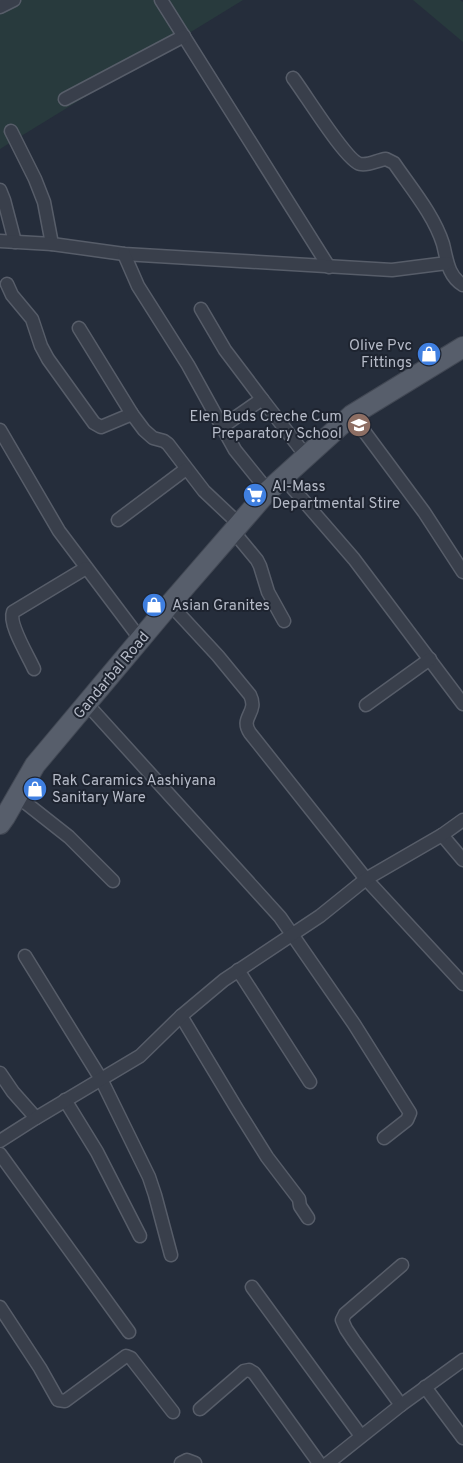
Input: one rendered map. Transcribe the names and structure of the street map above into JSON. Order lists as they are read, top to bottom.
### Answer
{
  "streets": {
    "main road": ["Gandarbal Road"]
  },
  "places": {
    "shop": ["Olive Pvc Fittings", "Asian Granites", "Rak Caramics Aashiyana Sanitary Ware"],
    "school or university": ["Elen Buds Creche Cum Preparatory School"],
    "supermarket": ["Al-Mass Departmental Stire"]
  }
}
